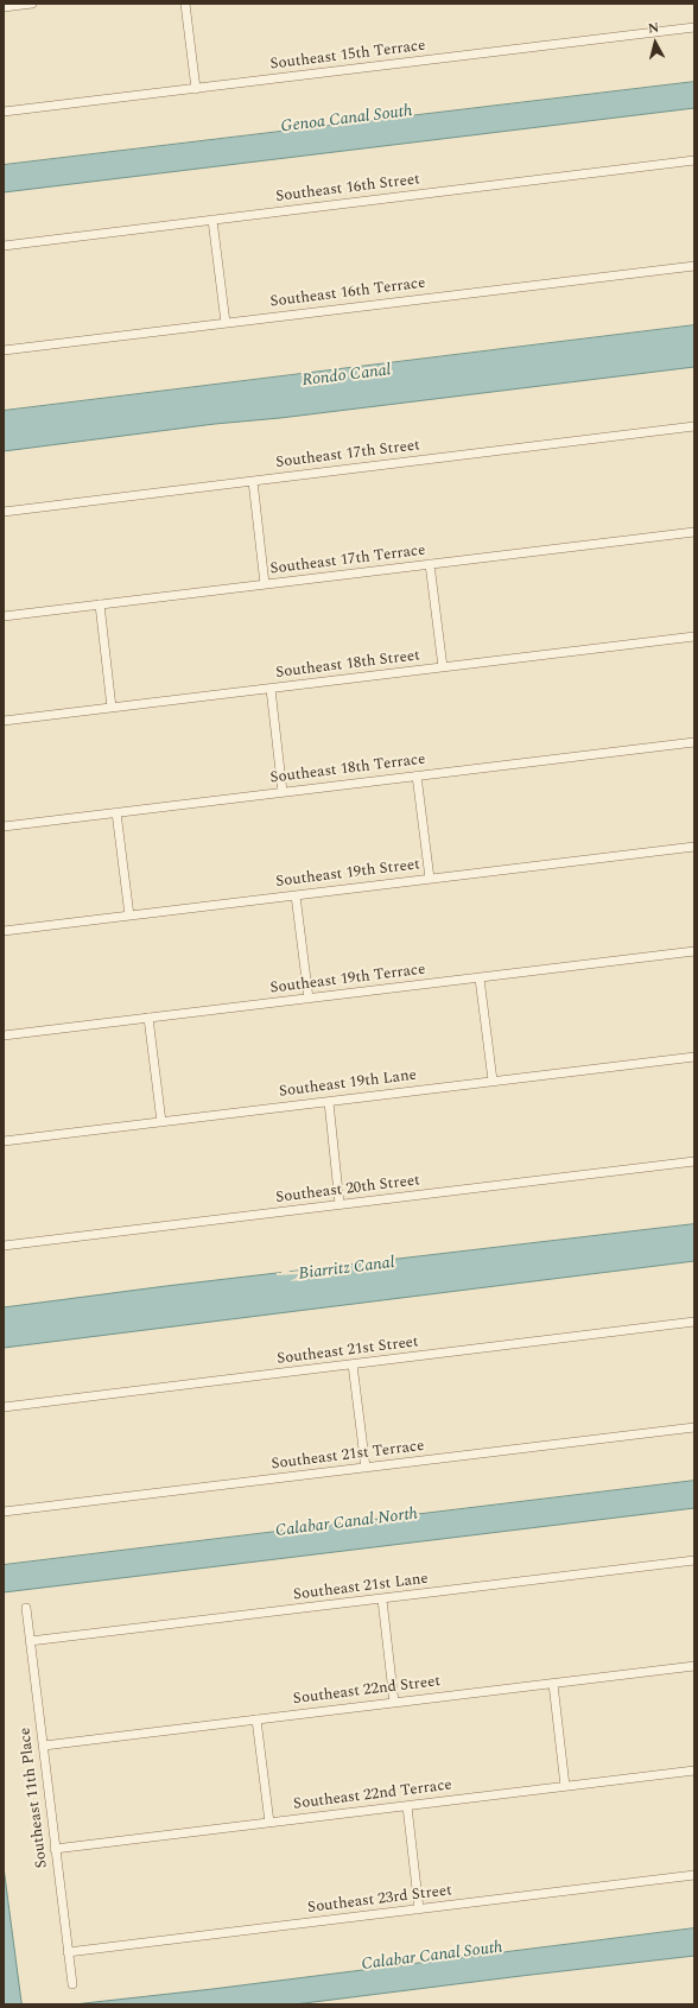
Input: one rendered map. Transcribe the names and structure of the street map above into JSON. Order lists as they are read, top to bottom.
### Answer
{
  "streets": {
    "street": [
      "Southeast 15th Terrace",
      "Southeast 16th Street",
      "Southeast 16th Terrace",
      "Southeast 17th Street",
      "Southeast 17th Terrace",
      "Southeast 18th Street",
      "Southeast 18th Terrace",
      "Southeast 19th Street",
      "Southeast 19th Terrace",
      "Southeast 19th Lane",
      "Southeast 20th Street",
      "Southeast 21st Street",
      "Southeast 21st Terrace",
      "Southeast 21st Lane",
      "Southeast 22nd Street",
      "Southeast 22nd Terrace",
      "Southeast 11th Place",
      "Southeast 23rd Street"
    ]
  },
  "crossings": [
    ["Southeast 21st Lane", "Southeast 11th Place"],
    ["Southeast 22nd Street", "Southeast 11th Place"],
    ["Southeast 22nd Terrace", "Southeast 11th Place"],
    ["Southeast 11th Place", "Southeast 23rd Street"]
  ],
  "water": [
    "Genoa Canal South",
    "Rondo Canal",
    "Biarritz Canal",
    "Calabar Canal North",
    "Calabar Canal South"
  ],
  "north": "top"
}
